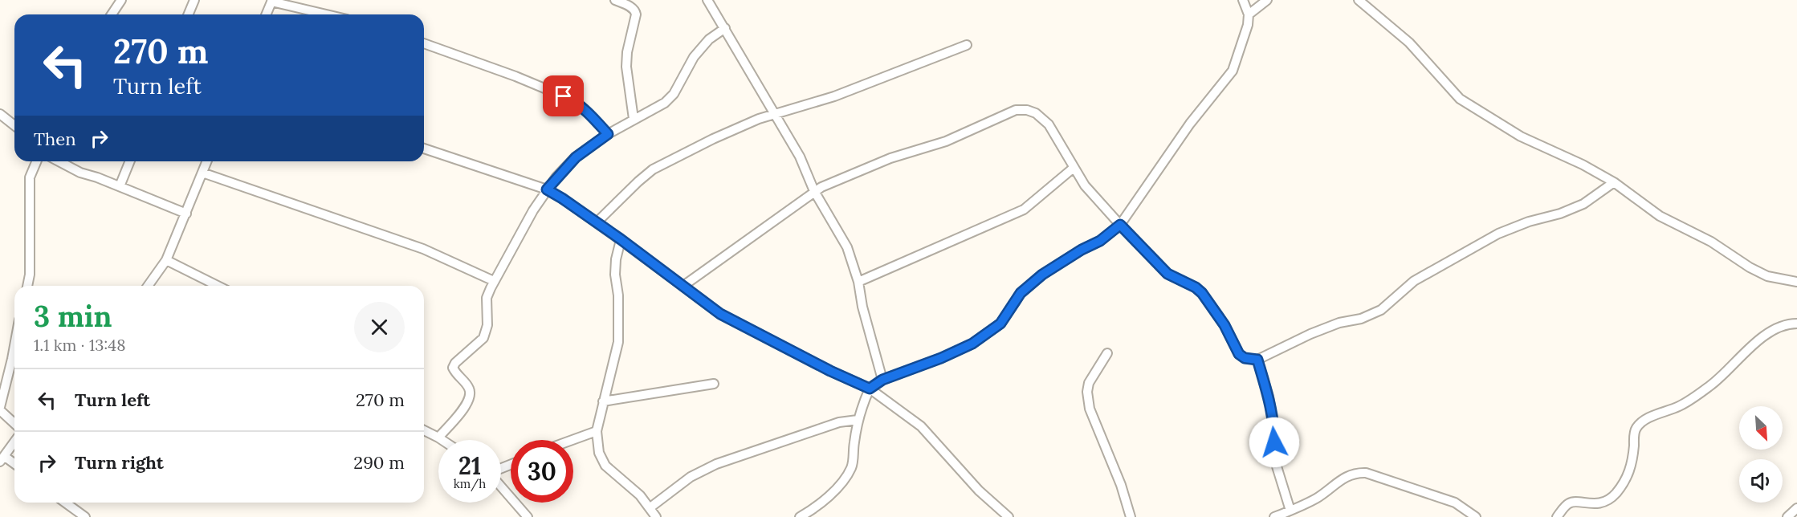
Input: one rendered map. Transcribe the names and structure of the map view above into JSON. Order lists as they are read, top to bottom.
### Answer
{
  "north": "bottom right",
  "page": {
    "turn": ["270 m", "Turn left"],
    "then": "Then",
    "heading": ["3 min", "1.1 km · 13:48"],
    "list": [
      {
        "name": "Turn left",
        "value": "270 m"
      },
      {
        "name": "Turn right",
        "value": "290 m"
      }
    ],
    "speed": "21 km/h",
    "limit": "30"
  }
}
